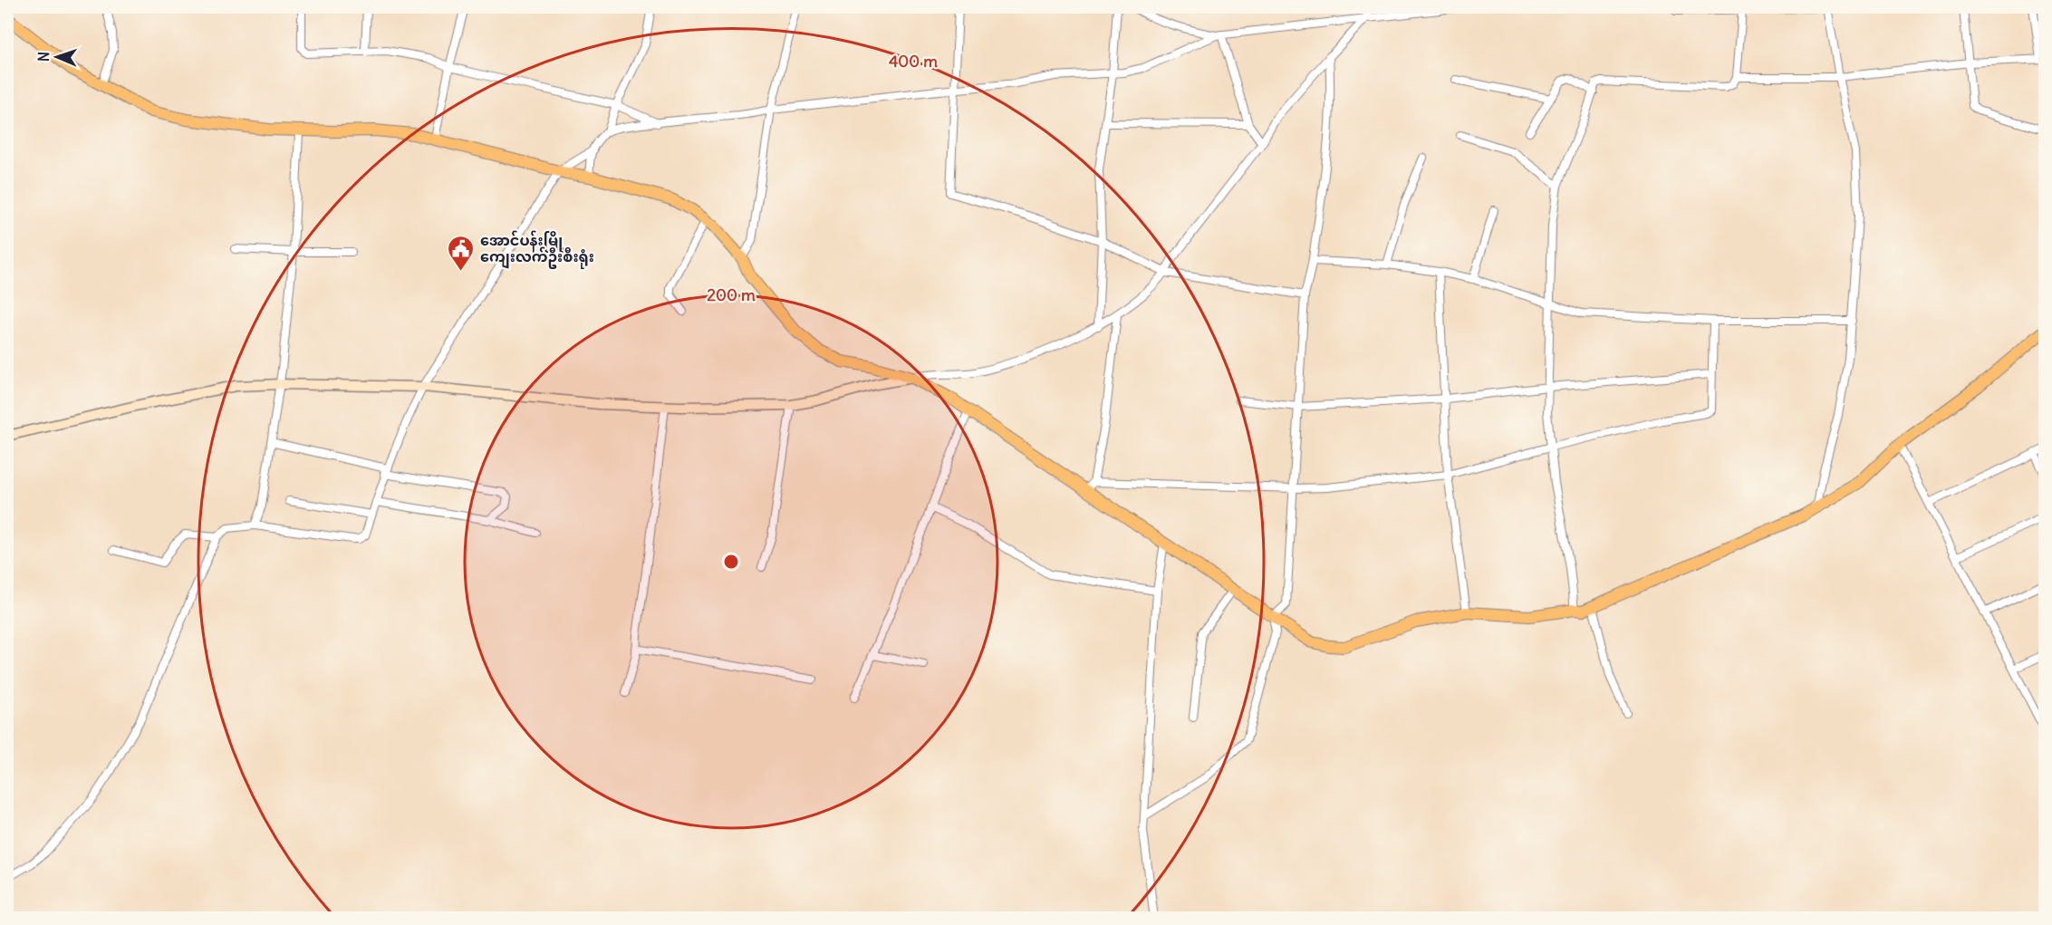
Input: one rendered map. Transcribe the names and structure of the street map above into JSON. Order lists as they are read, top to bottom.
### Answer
{
  "places": {
    "public building": ["အောင်ပန်းမြို့ ကျေးလက်ဦးစီးရုံး"]
  },
  "north": "left",
  "rings": ["400 m", "200 m"]
}
